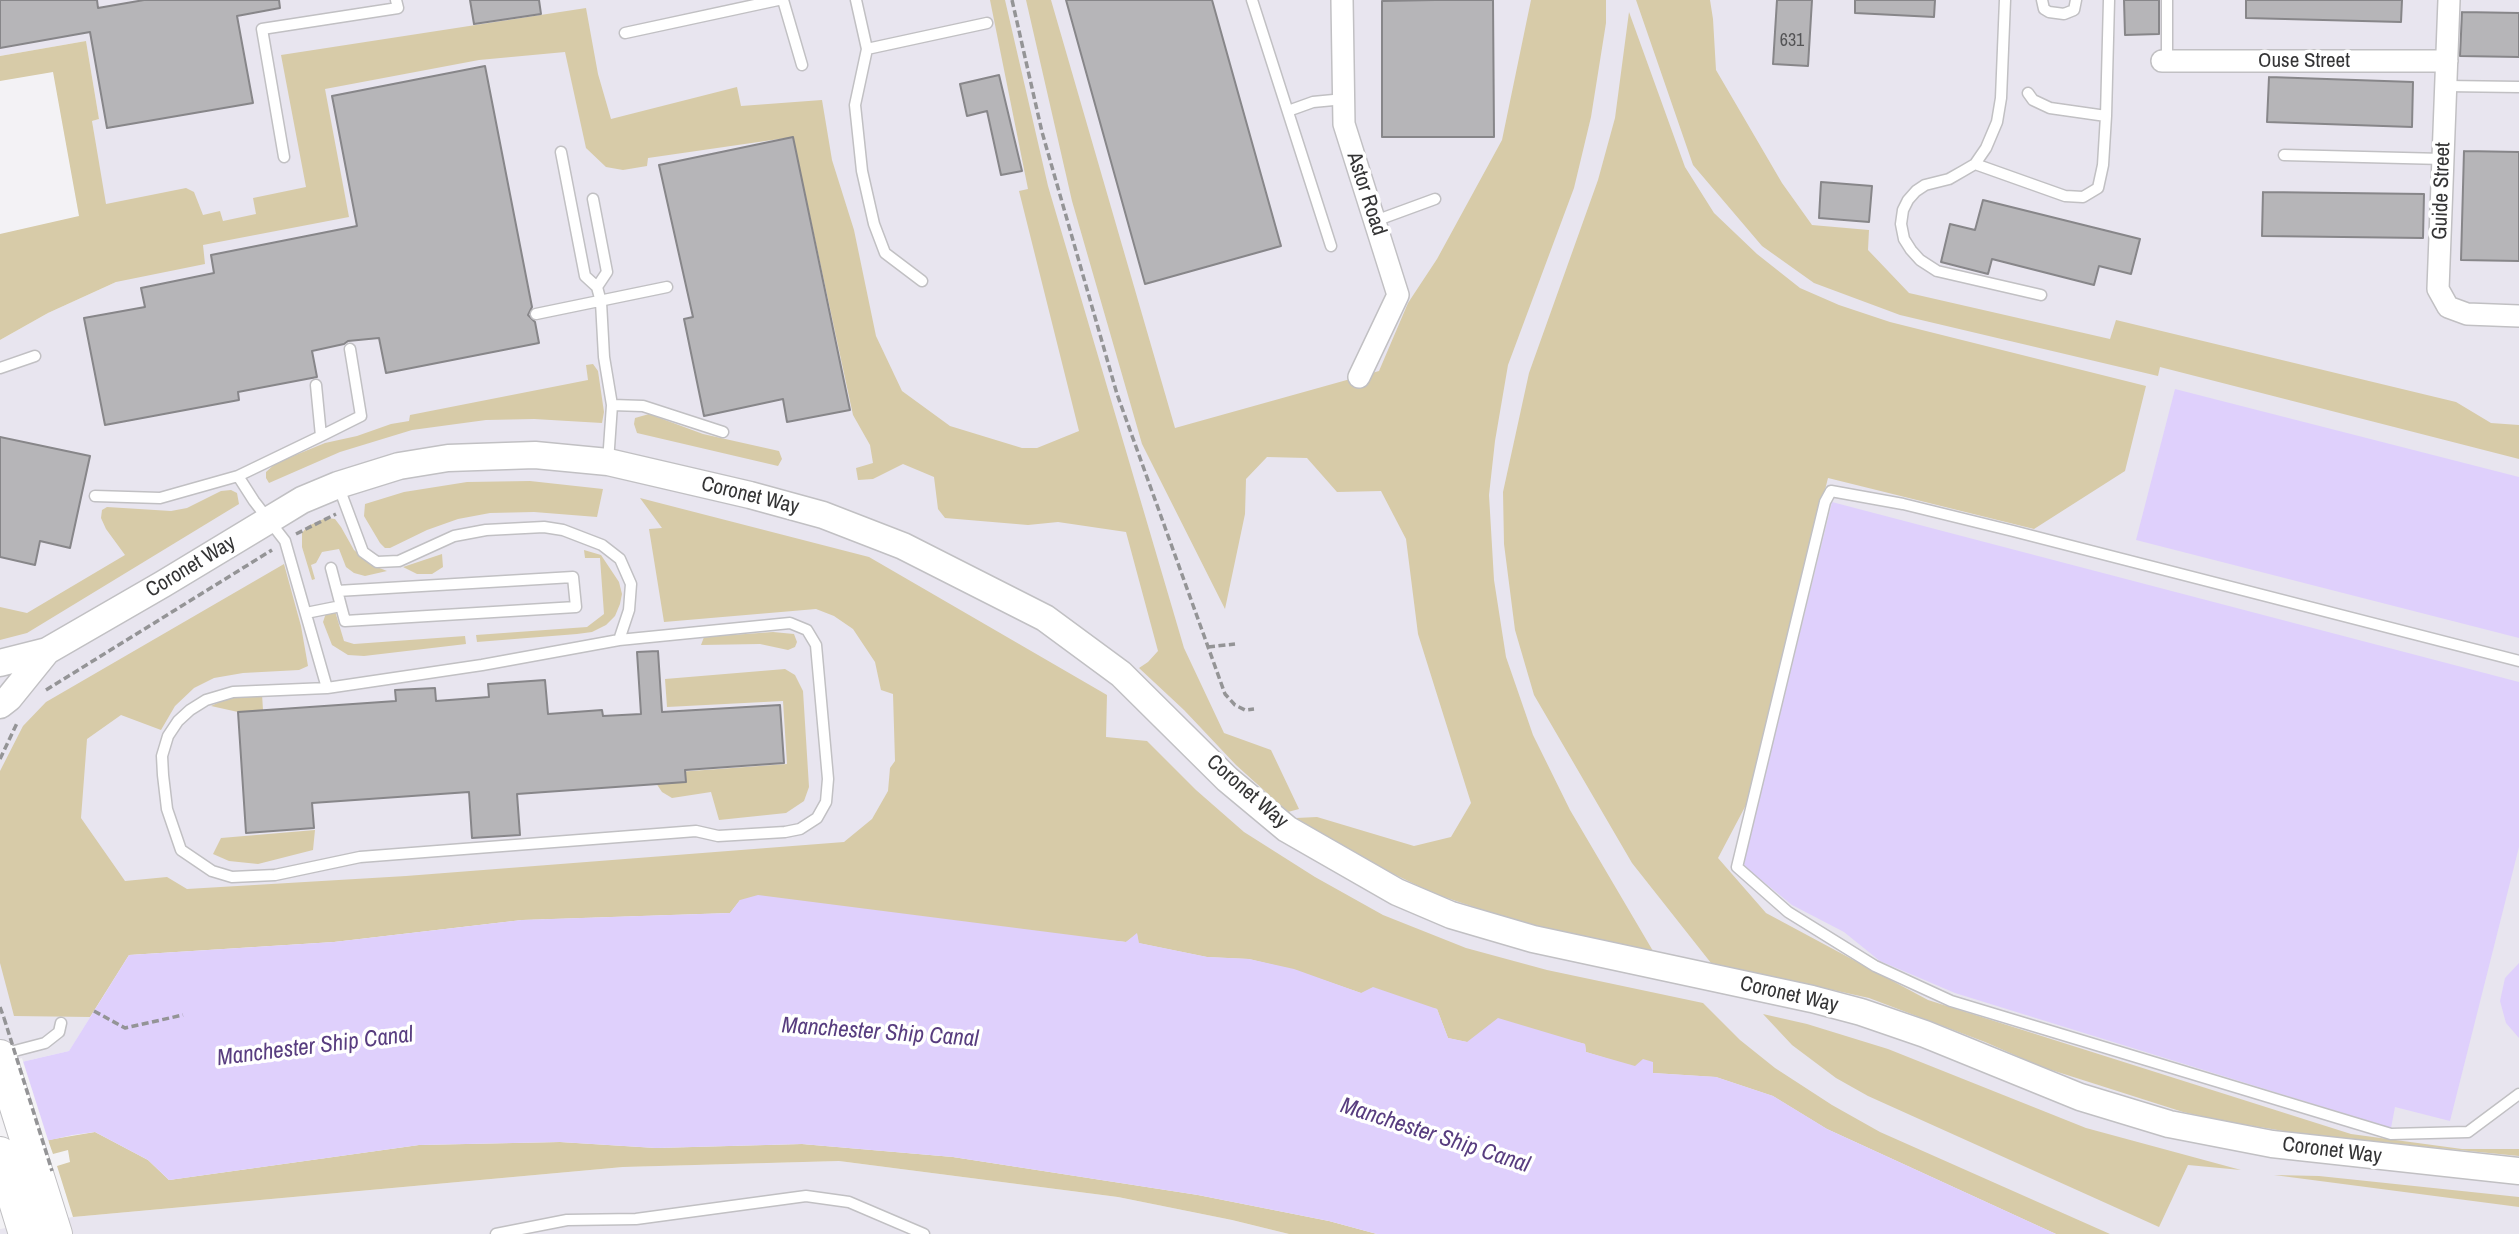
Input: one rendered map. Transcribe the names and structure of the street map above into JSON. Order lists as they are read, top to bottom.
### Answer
{
  "streets": {
    "street": [
      "Ouse Street",
      "Guide Street",
      "Astor Road",
      "Coronet Way"
    ]
  },
  "crossings": [
    ["Ouse Street", "Guide Street"]
  ],
  "water": ["Manchester Ship Canal"],
  "house_numbers": ["631"]
}
